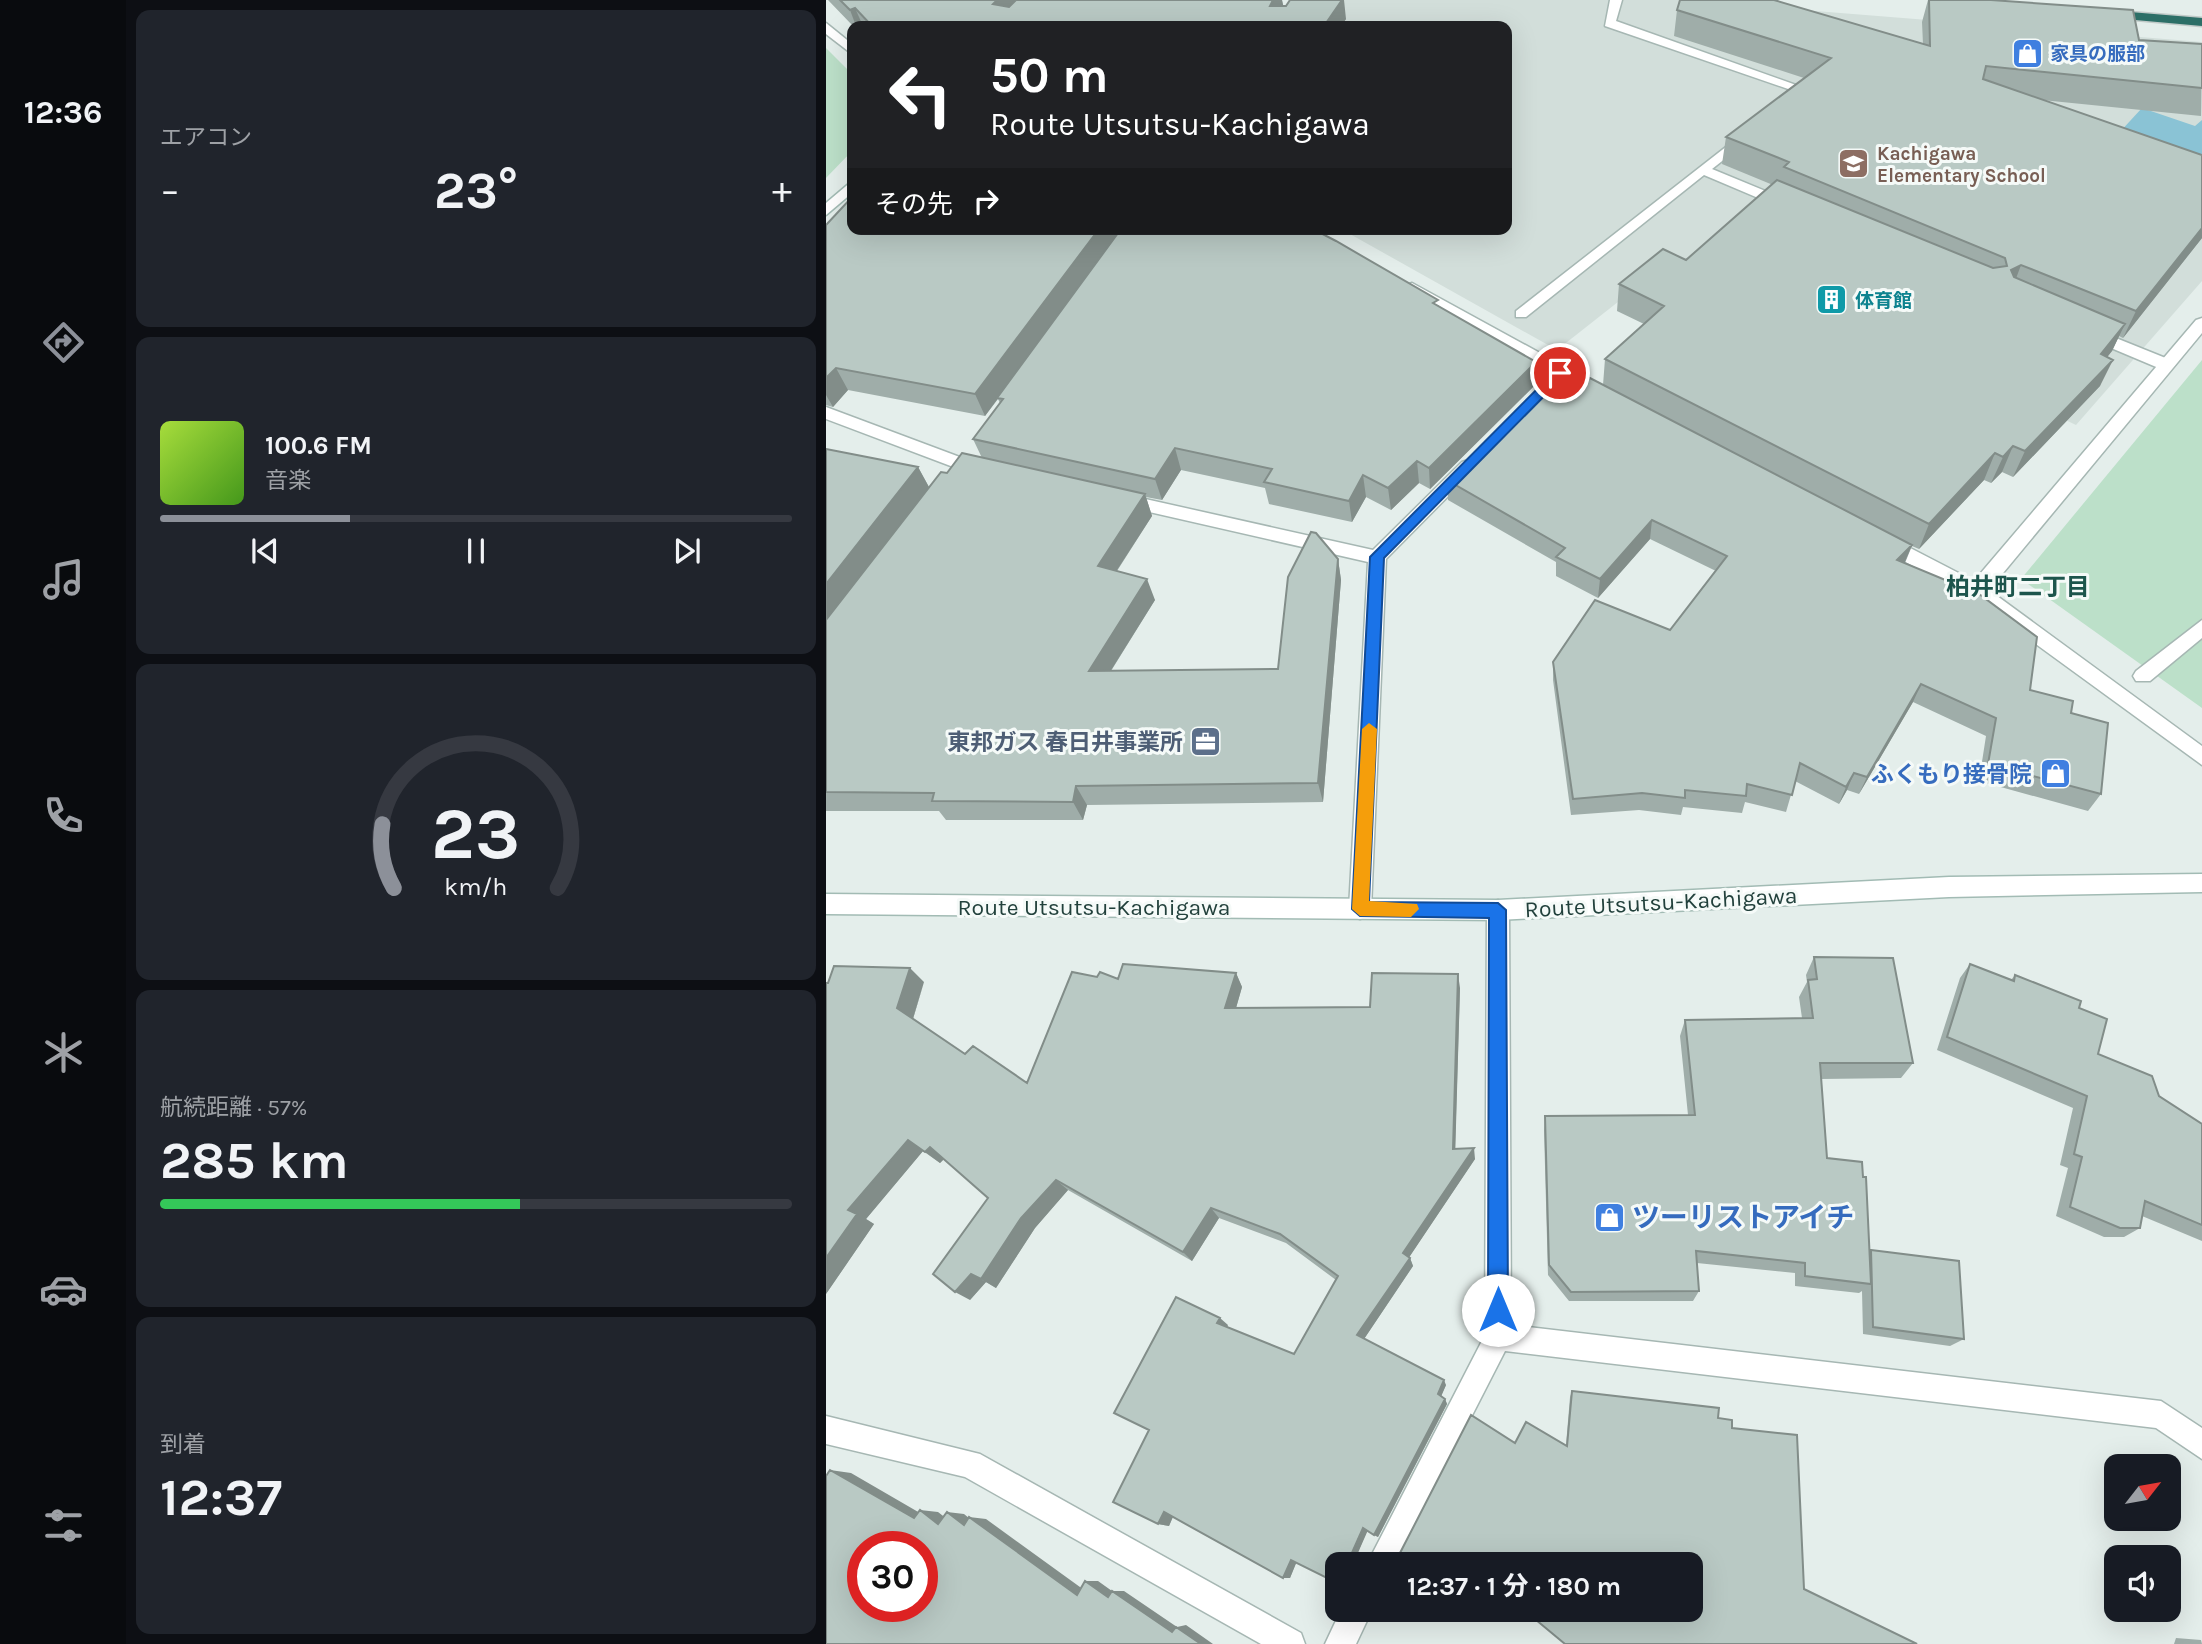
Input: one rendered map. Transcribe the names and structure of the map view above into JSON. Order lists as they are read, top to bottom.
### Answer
{
  "streets": {
    "street": ["Route Utsutsu-Kachigawa"]
  },
  "districts": ["柏井町二丁目"],
  "places": {
    "shop": ["家具の服部", "ふくもり接骨院", "ツーリストアイチ"],
    "school or university": ["Kachigawa Elementary School"],
    "building": ["体育館"],
    "office": ["東邦ガス 春日井事業所"]
  },
  "north": "top right",
  "page": {
    "tabs": "12:36",
    "tile": [
      "エアコン",
      ["航続距離 · 57%", "285 km"],
      ["到着", "12:37"]
    ],
    "turn": ["50 m", "Route Utsutsu-Kachigawa"],
    "heat": ["−", "23°", "+"],
    "then": "その先",
    "song": ["100.6 FM", "音楽"],
    "limit": "30",
    "trip": "12:37 · 1 分 · 180 m",
    "gauge": ["23", "km/h"]
  }
}
